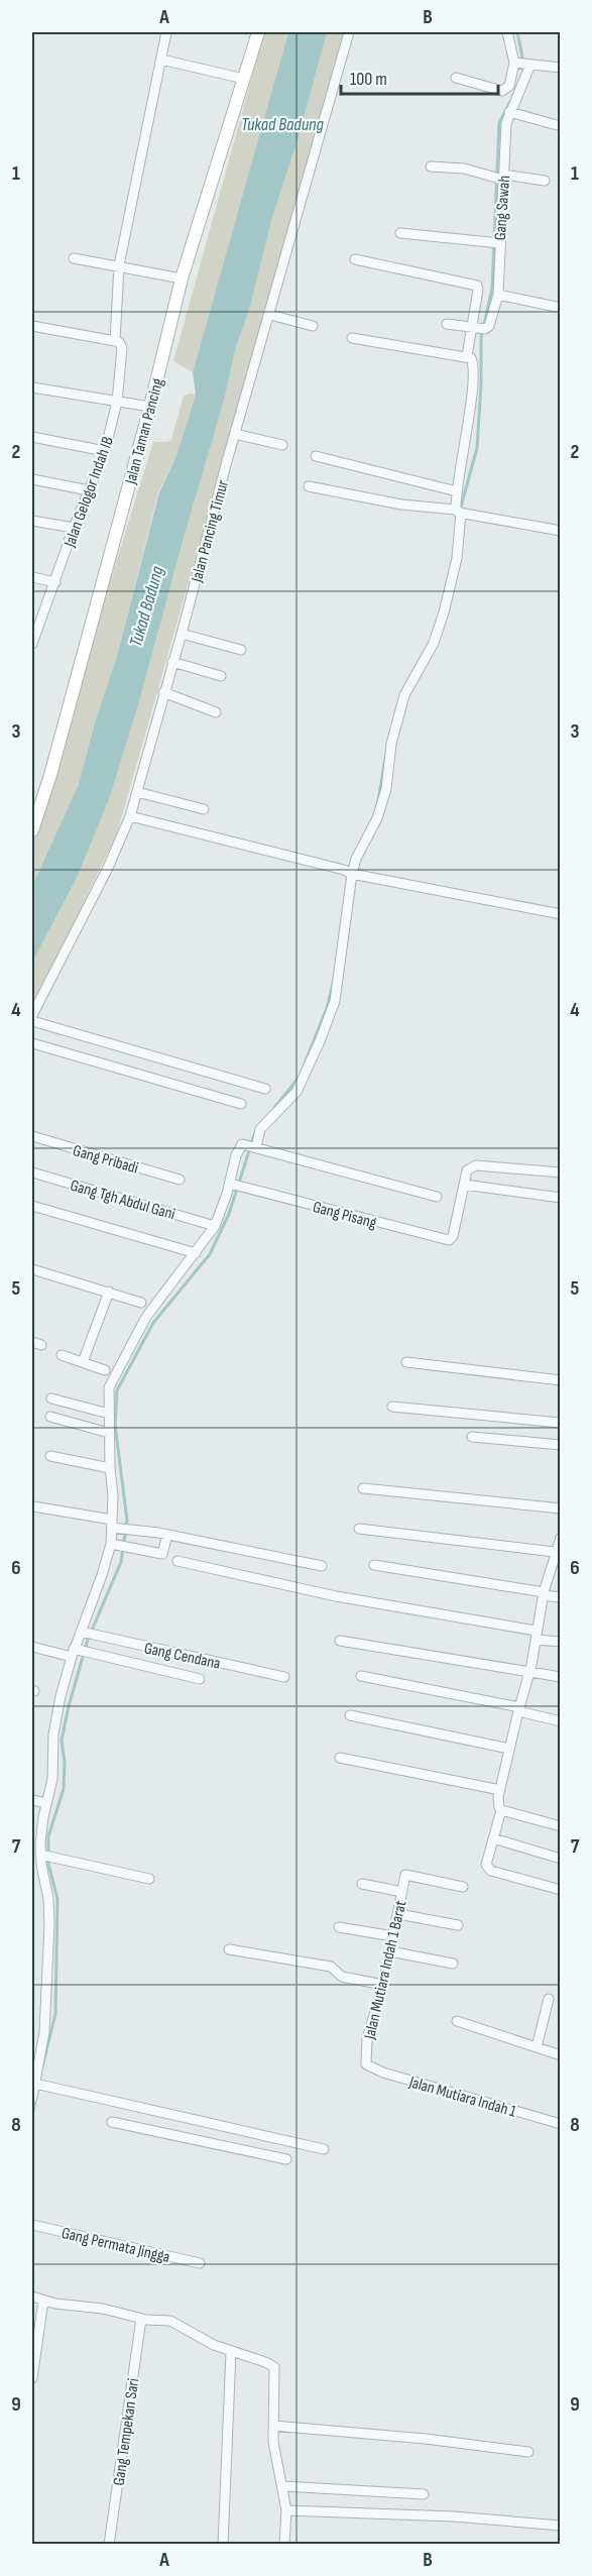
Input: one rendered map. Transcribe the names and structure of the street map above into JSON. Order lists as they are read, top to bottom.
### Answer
{
  "streets": {
    "street": [
      "Gang Sawah",
      "Jalan Taman Pancing",
      "Jalan Gelogor Indah IB",
      "Jalan Pancing Timur",
      "Gang Pribadi",
      "Gang Tgh Abdul Gani",
      "Gang Pisang",
      "Gang Cendana",
      "Jalan Mutiara Indah 1 Barat",
      "Jalan Mutiara Indah 1",
      "Gang Permata Jingga",
      "Gang Tempekan Sari"
    ]
  },
  "crossings": [
    ["Jalan Mutiara Indah 1 Barat", "Jalan Mutiara Indah 1"]
  ],
  "water": ["Tukad Badung"],
  "scale_bar": "100 m",
  "grid": {
    "columns": ["A", "B"],
    "rows": [
      "1",
      "2",
      "3",
      "4",
      "5",
      "6",
      "7",
      "8",
      "9"
    ]
  }
}
